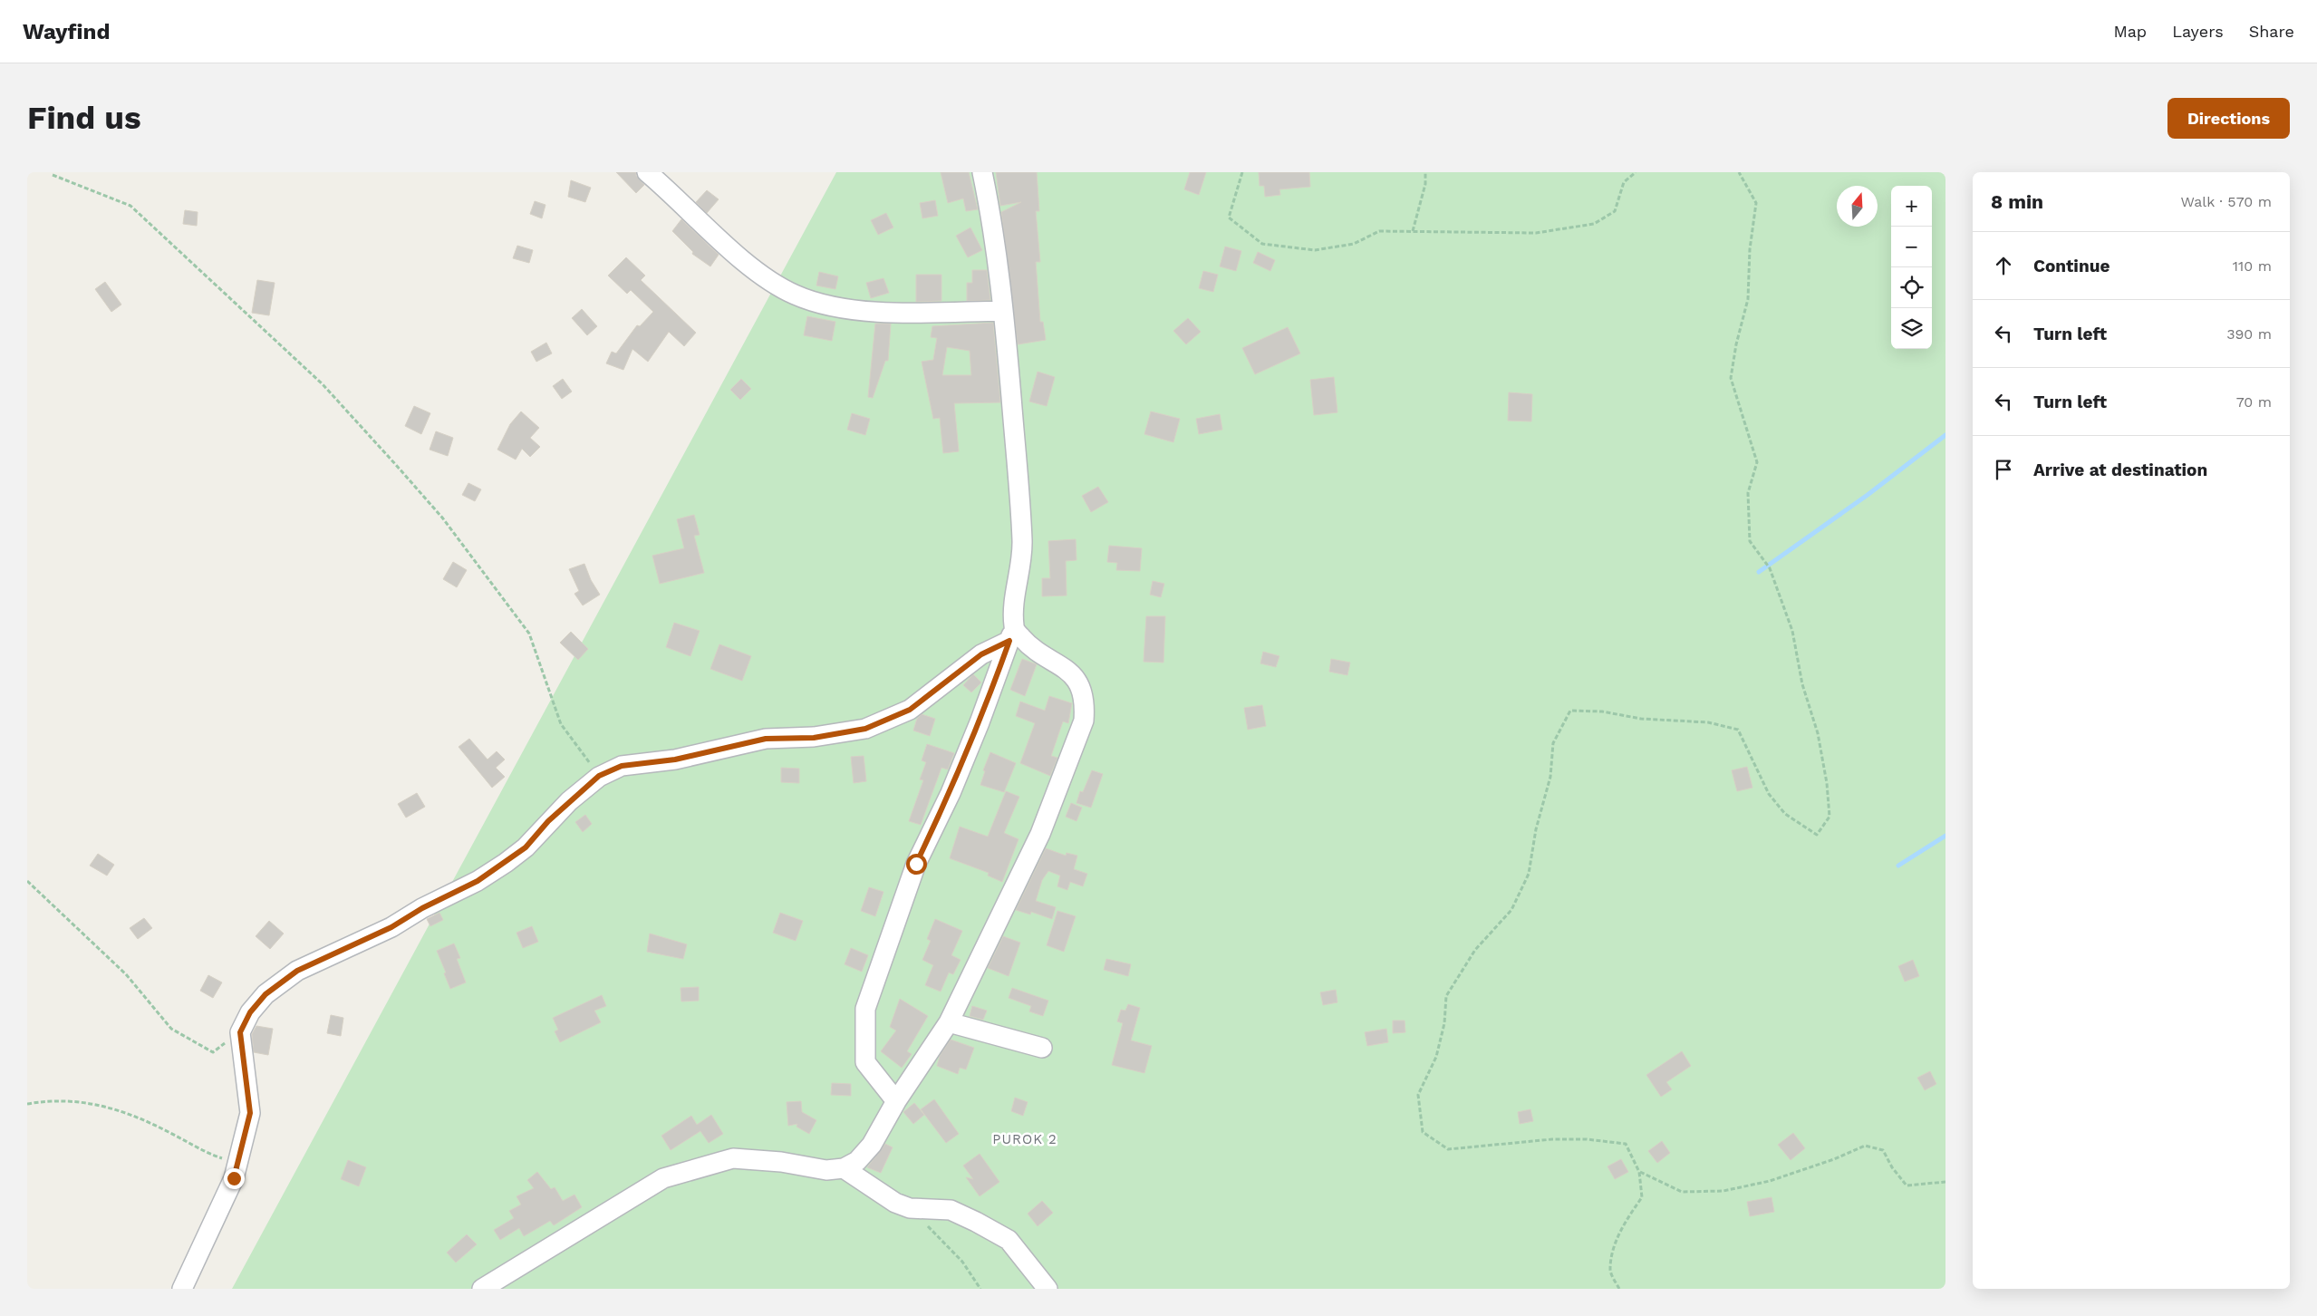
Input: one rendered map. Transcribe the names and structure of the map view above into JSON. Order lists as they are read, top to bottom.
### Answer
{
  "districts": ["PUROK 2"],
  "north": "top",
  "page": {
    "header": "Wayfind",
    "nav": ["Map", "Layers", "Share"],
    "buttons": "Directions",
    "title": "Find us",
    "heading": ["8 min", "Walk · 570 m"],
    "map_buttons": ["+", "−"],
    "list": [
      ["Continue", "110 m"],
      ["Turn left", "390 m"],
      ["Turn left", "70 m"],
      "Arrive at destination"
    ]
  }
}
